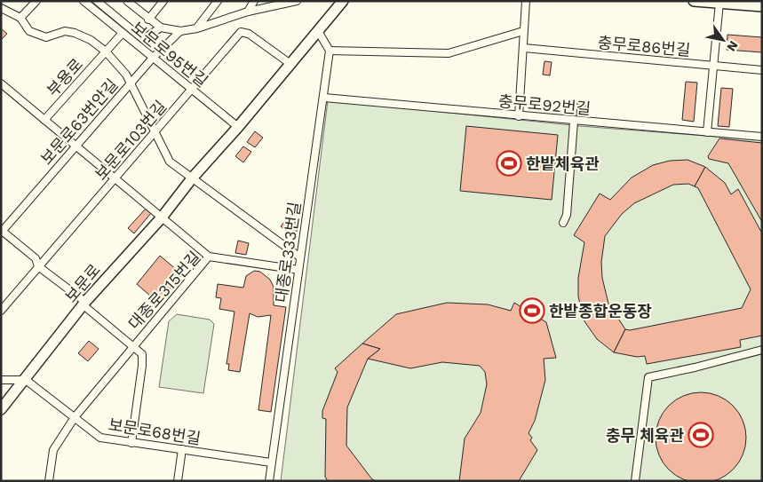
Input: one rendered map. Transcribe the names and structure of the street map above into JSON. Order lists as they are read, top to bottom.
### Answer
{
  "streets": {
    "main road": ["보문로"],
    "street": [
      "충무로86번길",
      "보문로95번길",
      "부용로",
      "충무로92번길",
      "보문로63번안길",
      "보문로103번길",
      "대종로333번길",
      "대종로315번길",
      "보문로68번길"
    ]
  },
  "crossings": [
    ["보문로95번길", "부용로"],
    ["보문로95번길", "보문로63번안길"],
    ["보문로95번길", "보문로103번길"],
    ["보문로95번길", "보문로"],
    ["충무로92번길", "대종로333번길"],
    ["보문로103번길", "보문로"],
    ["대종로333번길", "대종로315번길"],
    ["대종로333번길", "보문로68번길"],
    ["보문로", "보문로68번길"],
    ["대종로315번길", "보문로68번길"]
  ],
  "places": {
    "sports": ["한밭체육관", "한밭종합운동장", "충무 체육관"]
  },
  "north": "bottom right"
}
